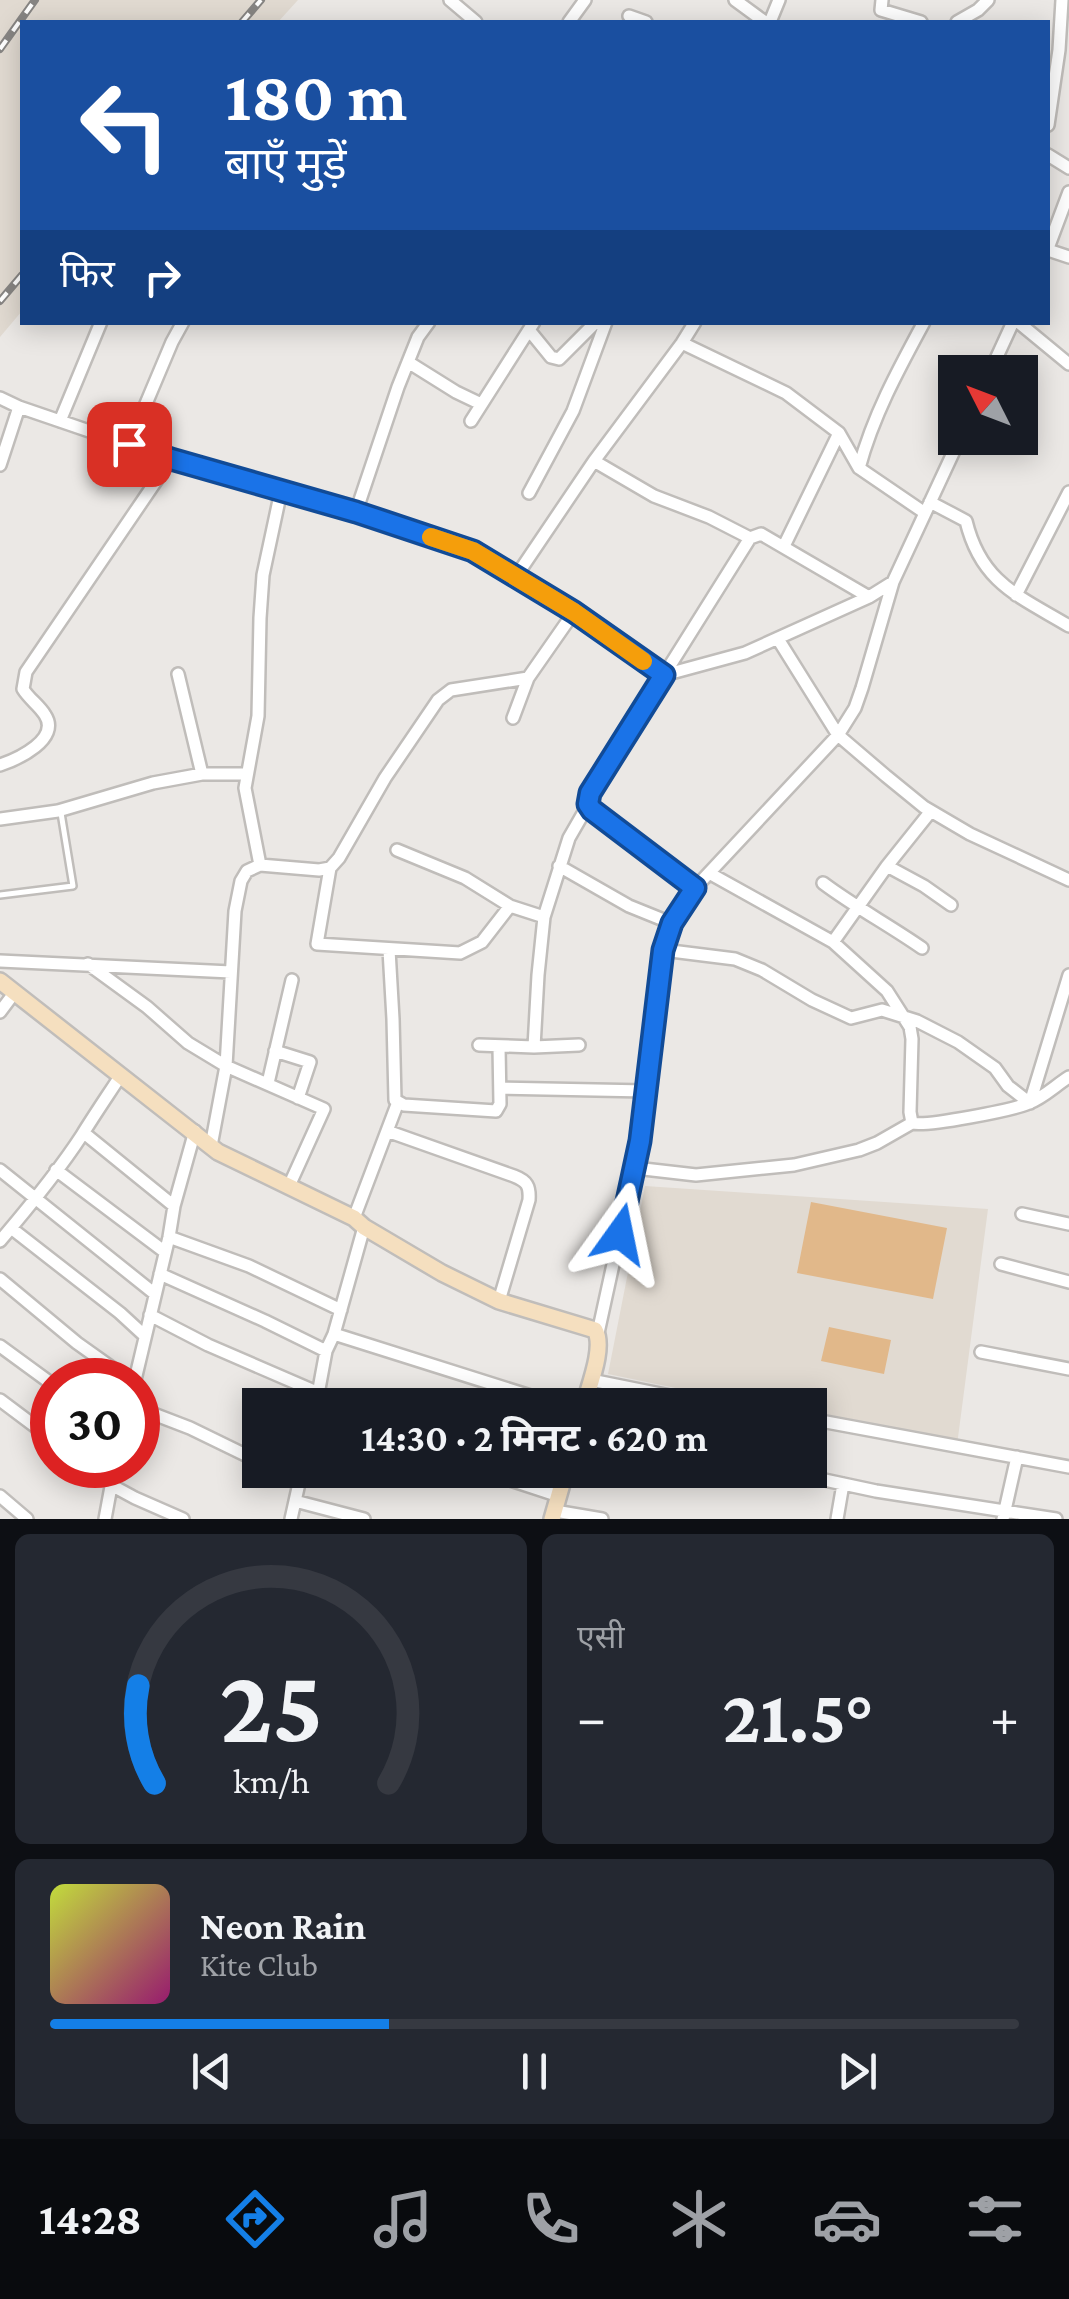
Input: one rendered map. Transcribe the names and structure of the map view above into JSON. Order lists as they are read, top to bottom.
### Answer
{
  "north": "top left",
  "page": {
    "turn": ["180 m", "बाएँ मुड़ें"],
    "then": "फिर",
    "limit": "30",
    "trip": "14:30 · 2 मिनट · 620 m",
    "tile": "एसी",
    "heat": ["−", "21.5°", "+"],
    "song": ["Neon Rain", "Kite Club"],
    "tabs": "14:28",
    "gauge": ["25", "km/h"]
  }
}
